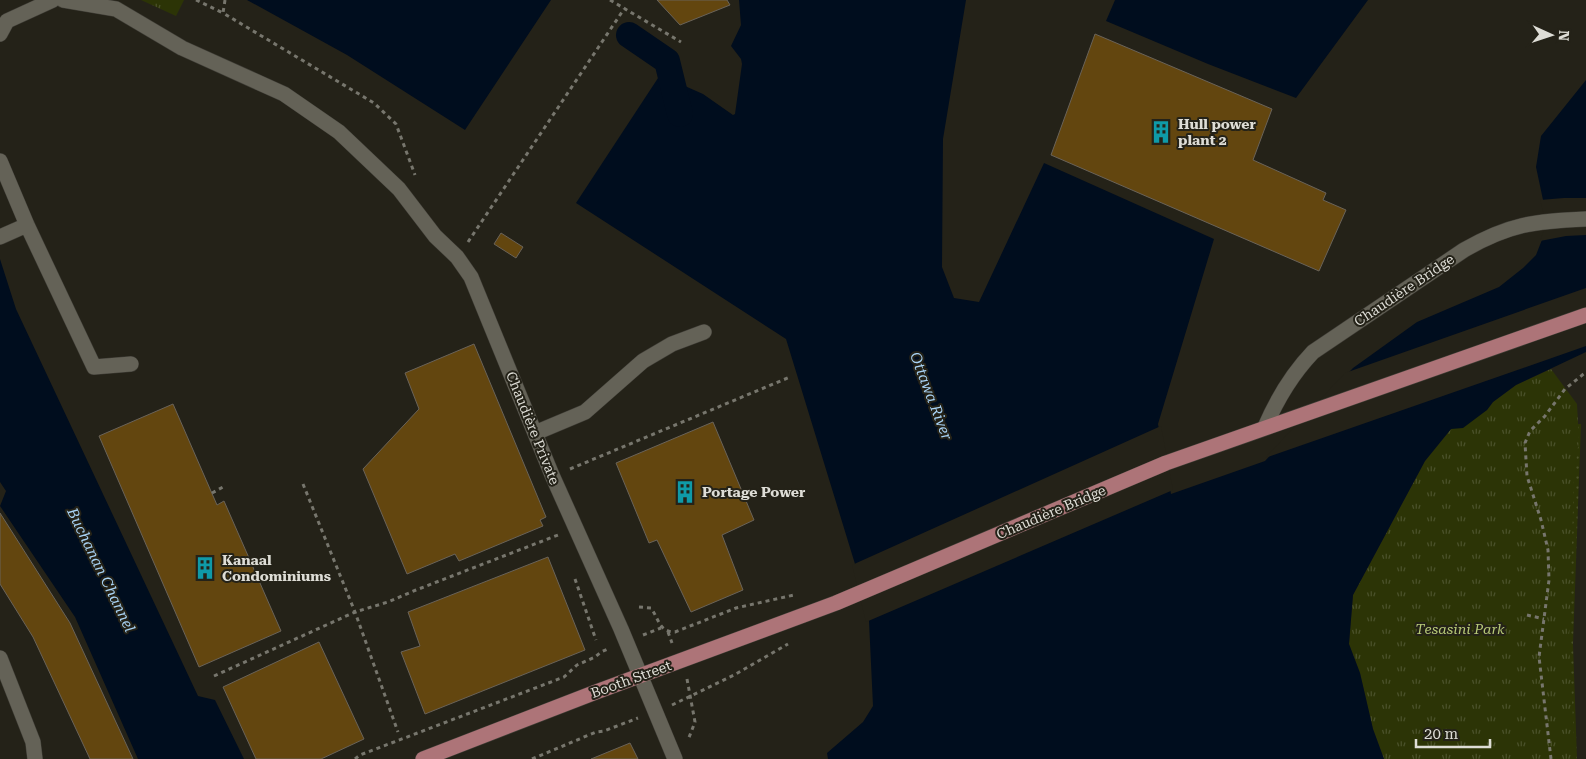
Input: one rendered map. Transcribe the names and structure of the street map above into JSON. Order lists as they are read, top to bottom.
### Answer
{
  "streets": {
    "main road": ["Chaudière Bridge", "Booth Street"],
    "street": ["Chaudière Private"]
  },
  "crossings": [
    ["Chaudière Bridge", "Booth Street"],
    ["Chaudière Private", "Booth Street"]
  ],
  "water": ["Ottawa River", "Buchanan Channel"],
  "parks": ["Tesasini Park"],
  "places": {
    "building": ["Hull power plant 2", "Portage Power", "Kanaal Condominiums"]
  },
  "scale_bar": "20 m",
  "north": "right"
}
